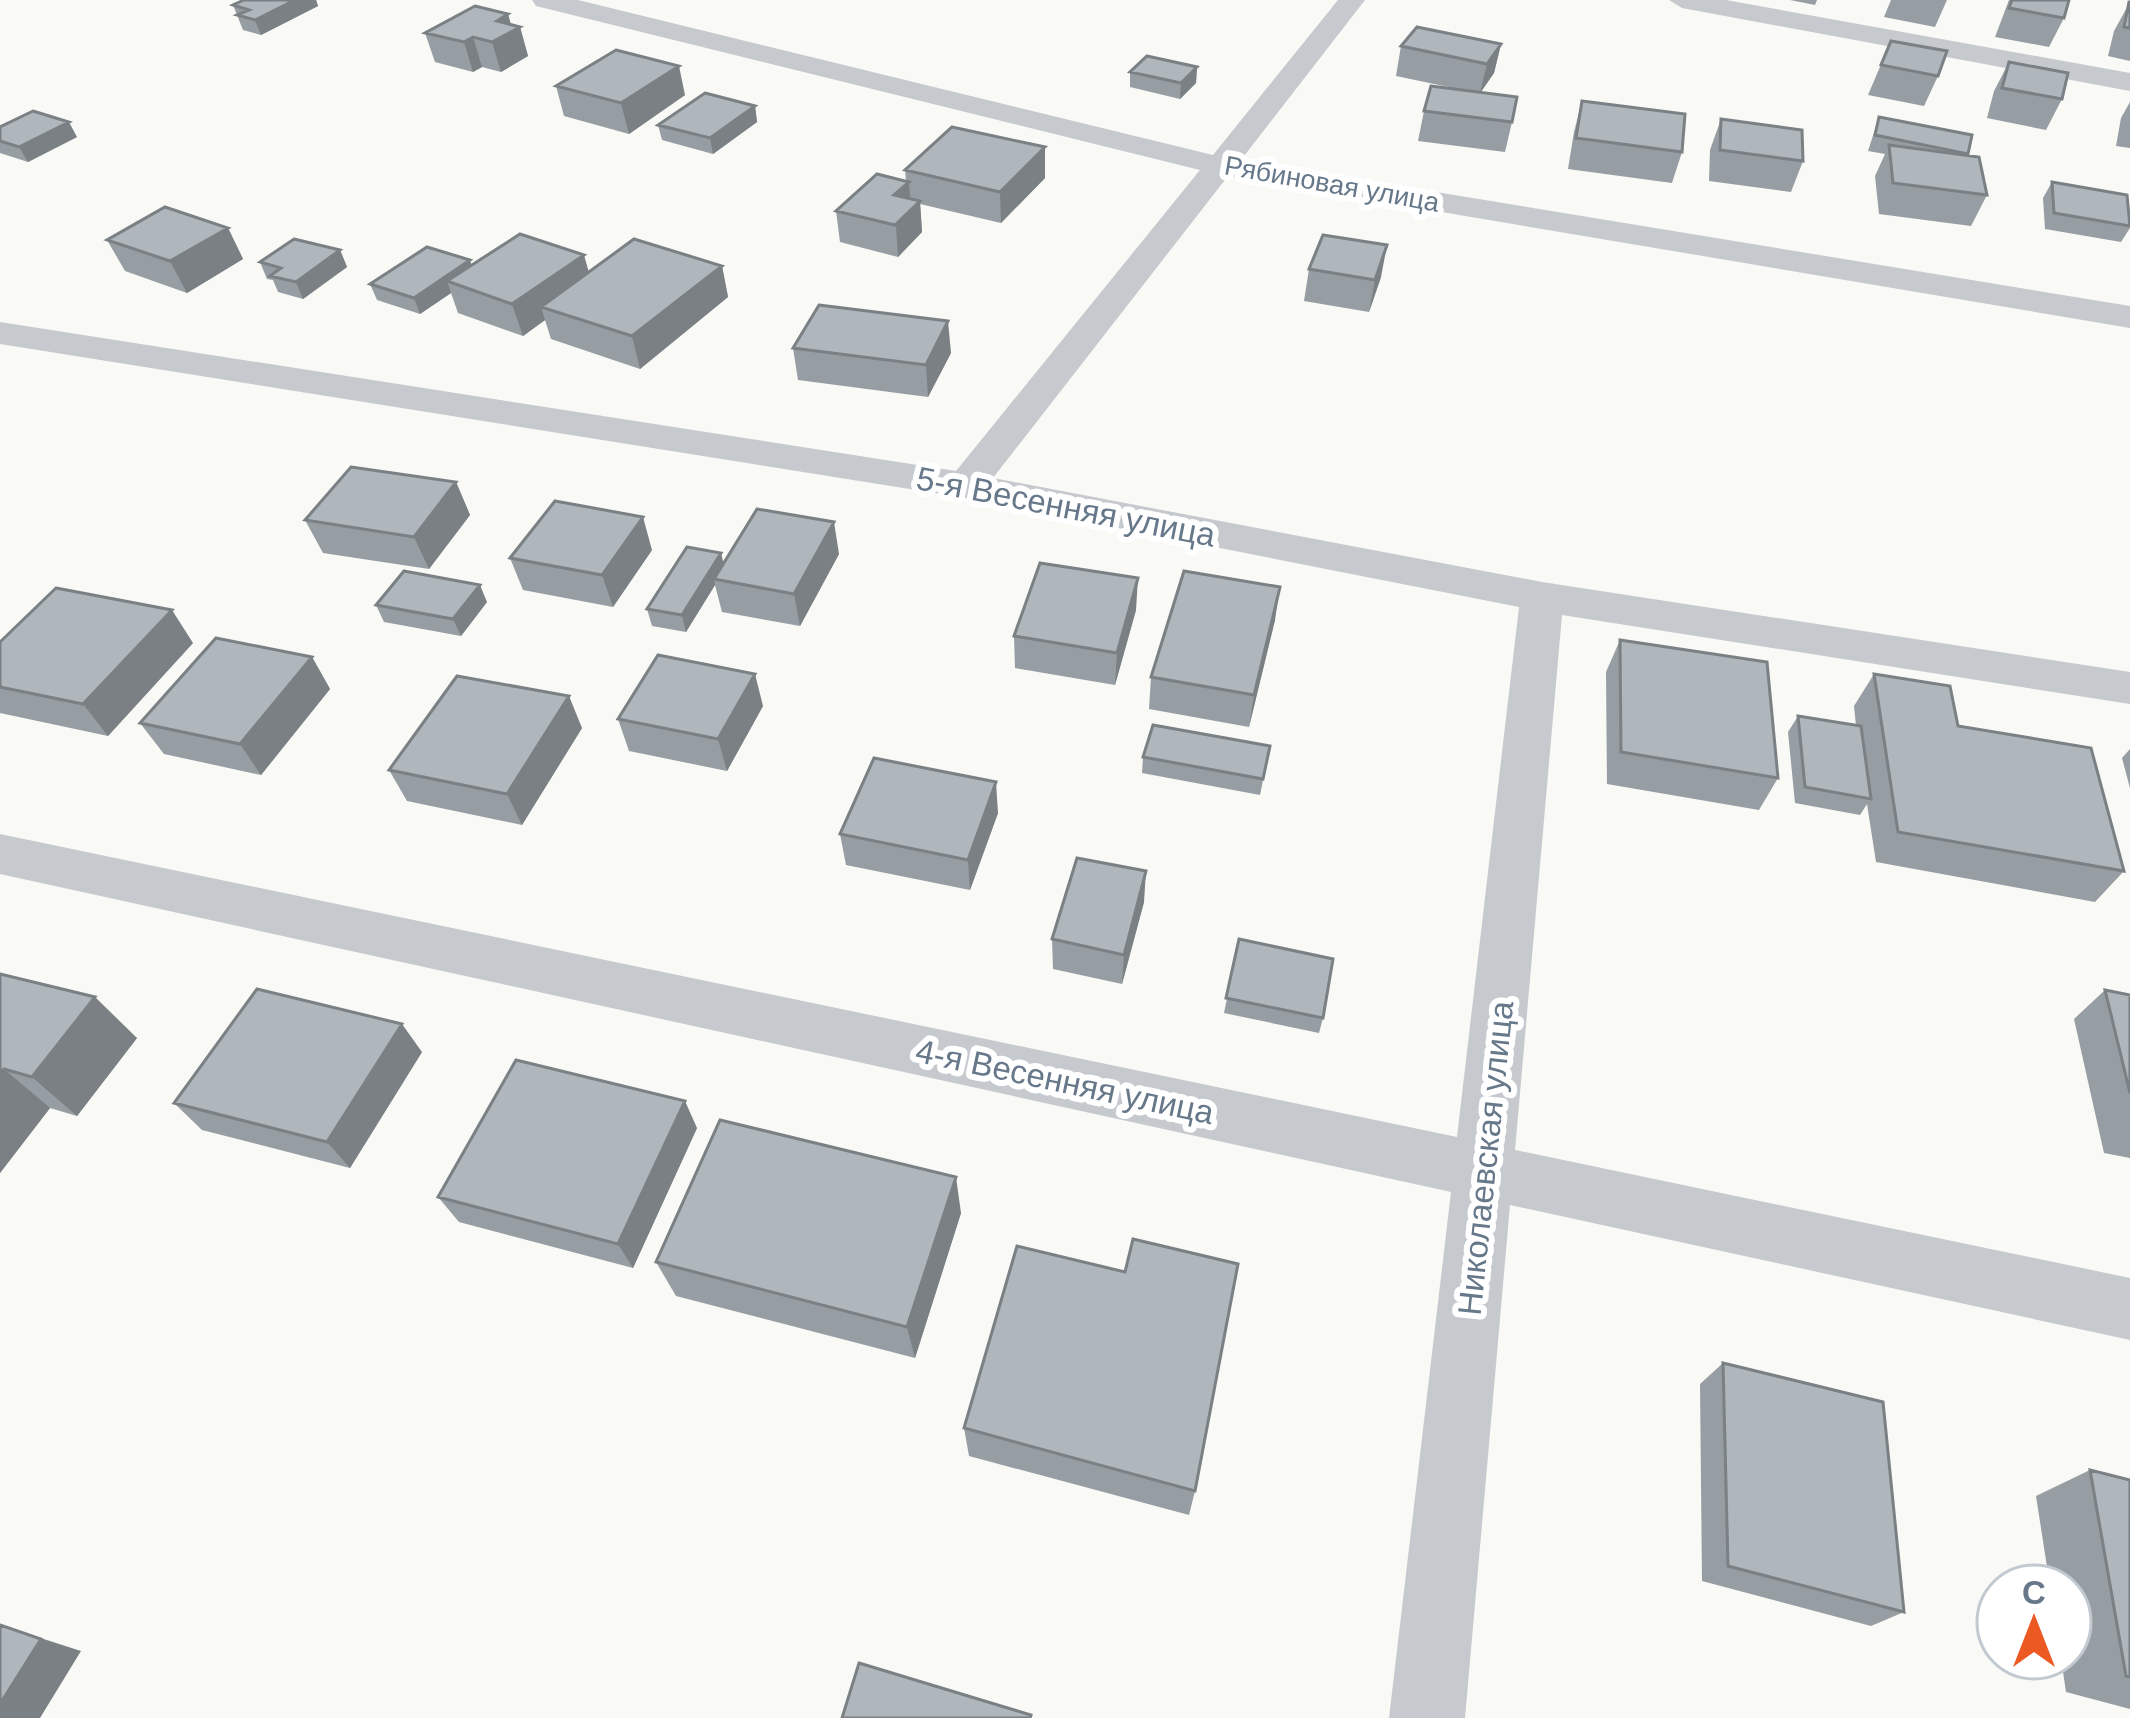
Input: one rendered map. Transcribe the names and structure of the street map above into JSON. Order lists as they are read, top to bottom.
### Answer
{
  "streets": {
    "street": [
      "Рябиновая улица",
      "5-я Весенняя улица",
      "4-я Весенняя улица",
      "Николаевская улица"
    ]
  },
  "crossings": [
    ["5-я Весенняя улица", "Николаевская улица"],
    ["4-я Весенняя улица", "Николаевская улица"]
  ],
  "north": "top"
}
